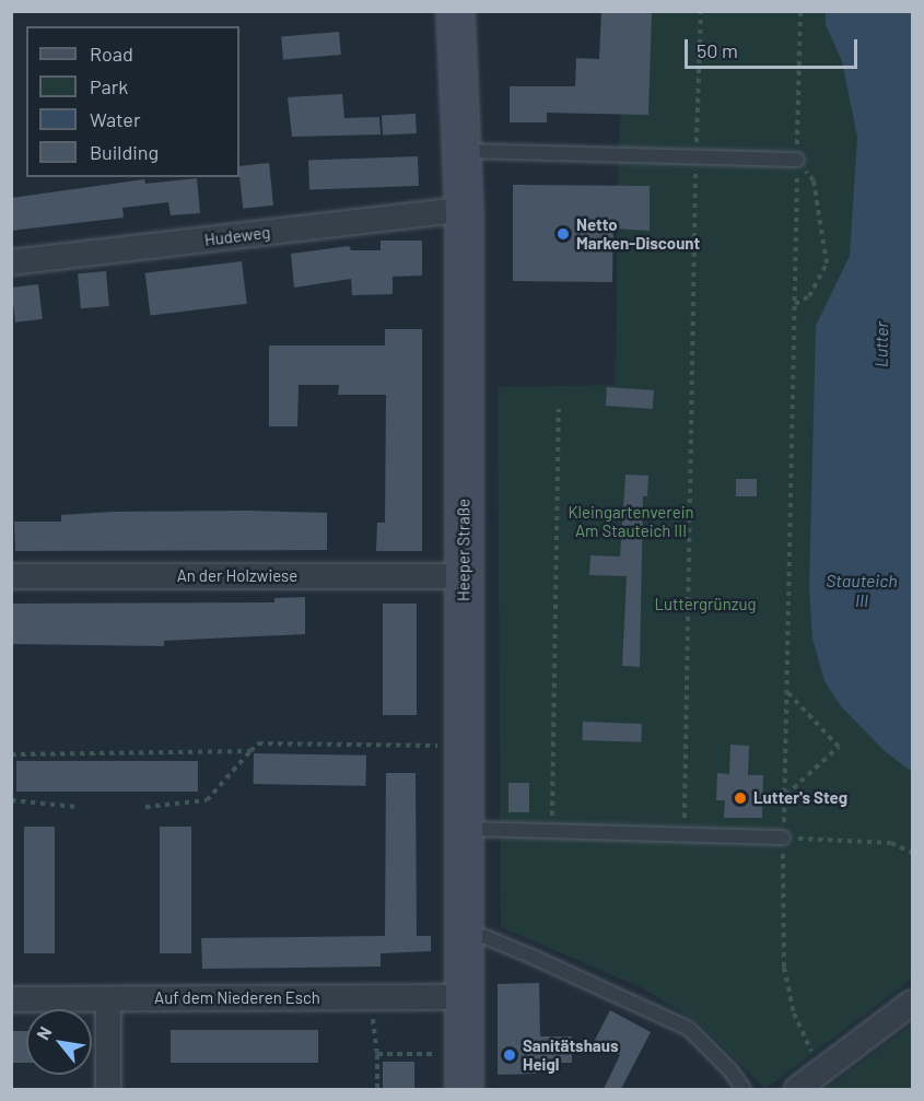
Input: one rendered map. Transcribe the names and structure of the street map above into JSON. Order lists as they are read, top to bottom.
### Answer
{
  "streets": {
    "main road": ["Heeper Straße"],
    "street": ["Hudeweg", "An der Holzwiese", "Auf dem Niederen Esch"]
  },
  "crossings": [
    ["Hudeweg", "Heeper Straße"],
    ["Heeper Straße", "An der Holzwiese"],
    ["Heeper Straße", "Auf dem Niederen Esch"]
  ],
  "water": ["Lutter", "Stauteich III"],
  "parks": ["Kleingartenverein Am Stauteich III", "Luttergrünzug"],
  "places": ["Netto Marken-Discount", "Lutter's Steg", "Sanitätshaus Heigl"],
  "legend": [
    "Road",
    "Park",
    "Water",
    "Building"
  ],
  "scale_bar": "50 m",
  "north": "top left"
}
